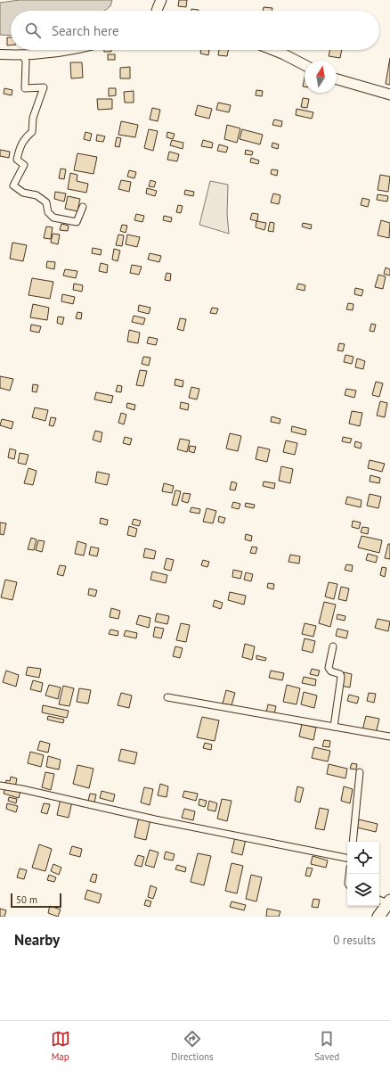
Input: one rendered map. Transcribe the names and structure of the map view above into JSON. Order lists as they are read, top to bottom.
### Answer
{
  "scale_bar": "50 m",
  "north": "top",
  "page": {
    "search": "Search here",
    "scale": "50 m",
    "heading": ["Nearby", "0 results"],
    "nav": ["Map", "Directions", "Saved"]
  }
}
